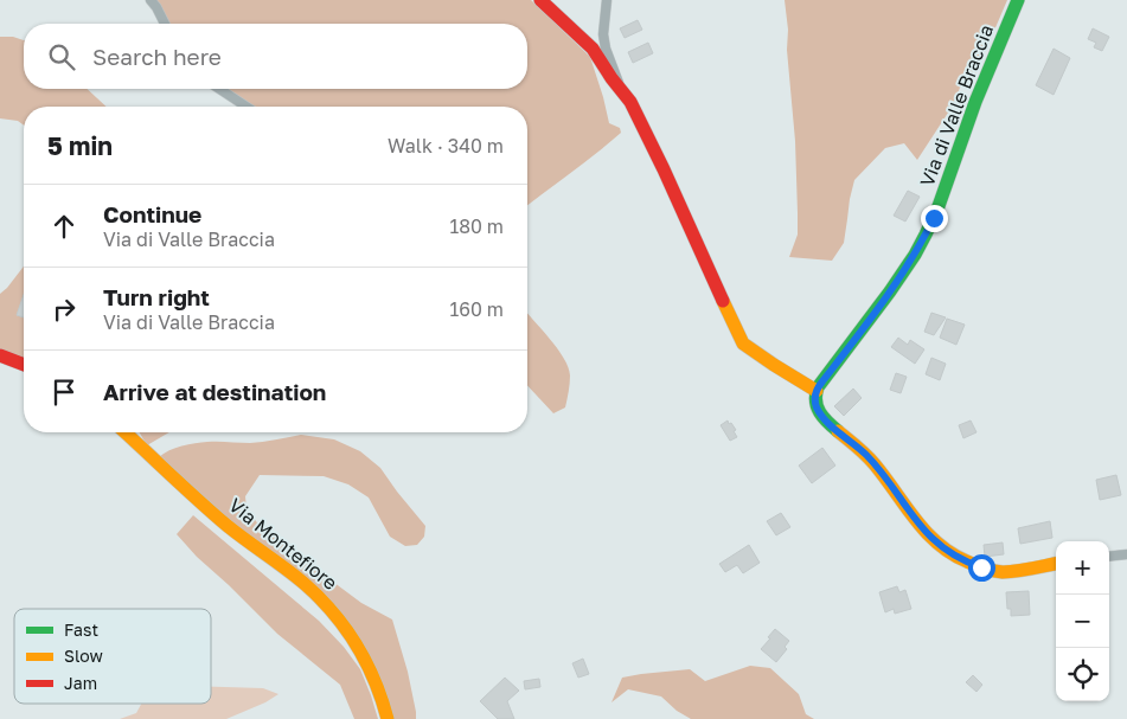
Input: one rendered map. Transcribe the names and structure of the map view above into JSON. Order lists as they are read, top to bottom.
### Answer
{
  "streets": {
    "street": ["Via di Valle Braccia", "Via Montefiore"]
  },
  "legend": ["Fast", "Slow", "Jam"],
  "page": {
    "search": "Search here",
    "heading": ["5 min", "Walk · 340 m"],
    "list": [
      ["Continue", "Via di Valle Braccia", "180 m"],
      ["Turn right", "Via di Valle Braccia", "160 m"],
      "Arrive at destination"
    ],
    "map_buttons": ["+", "−"]
  }
}
